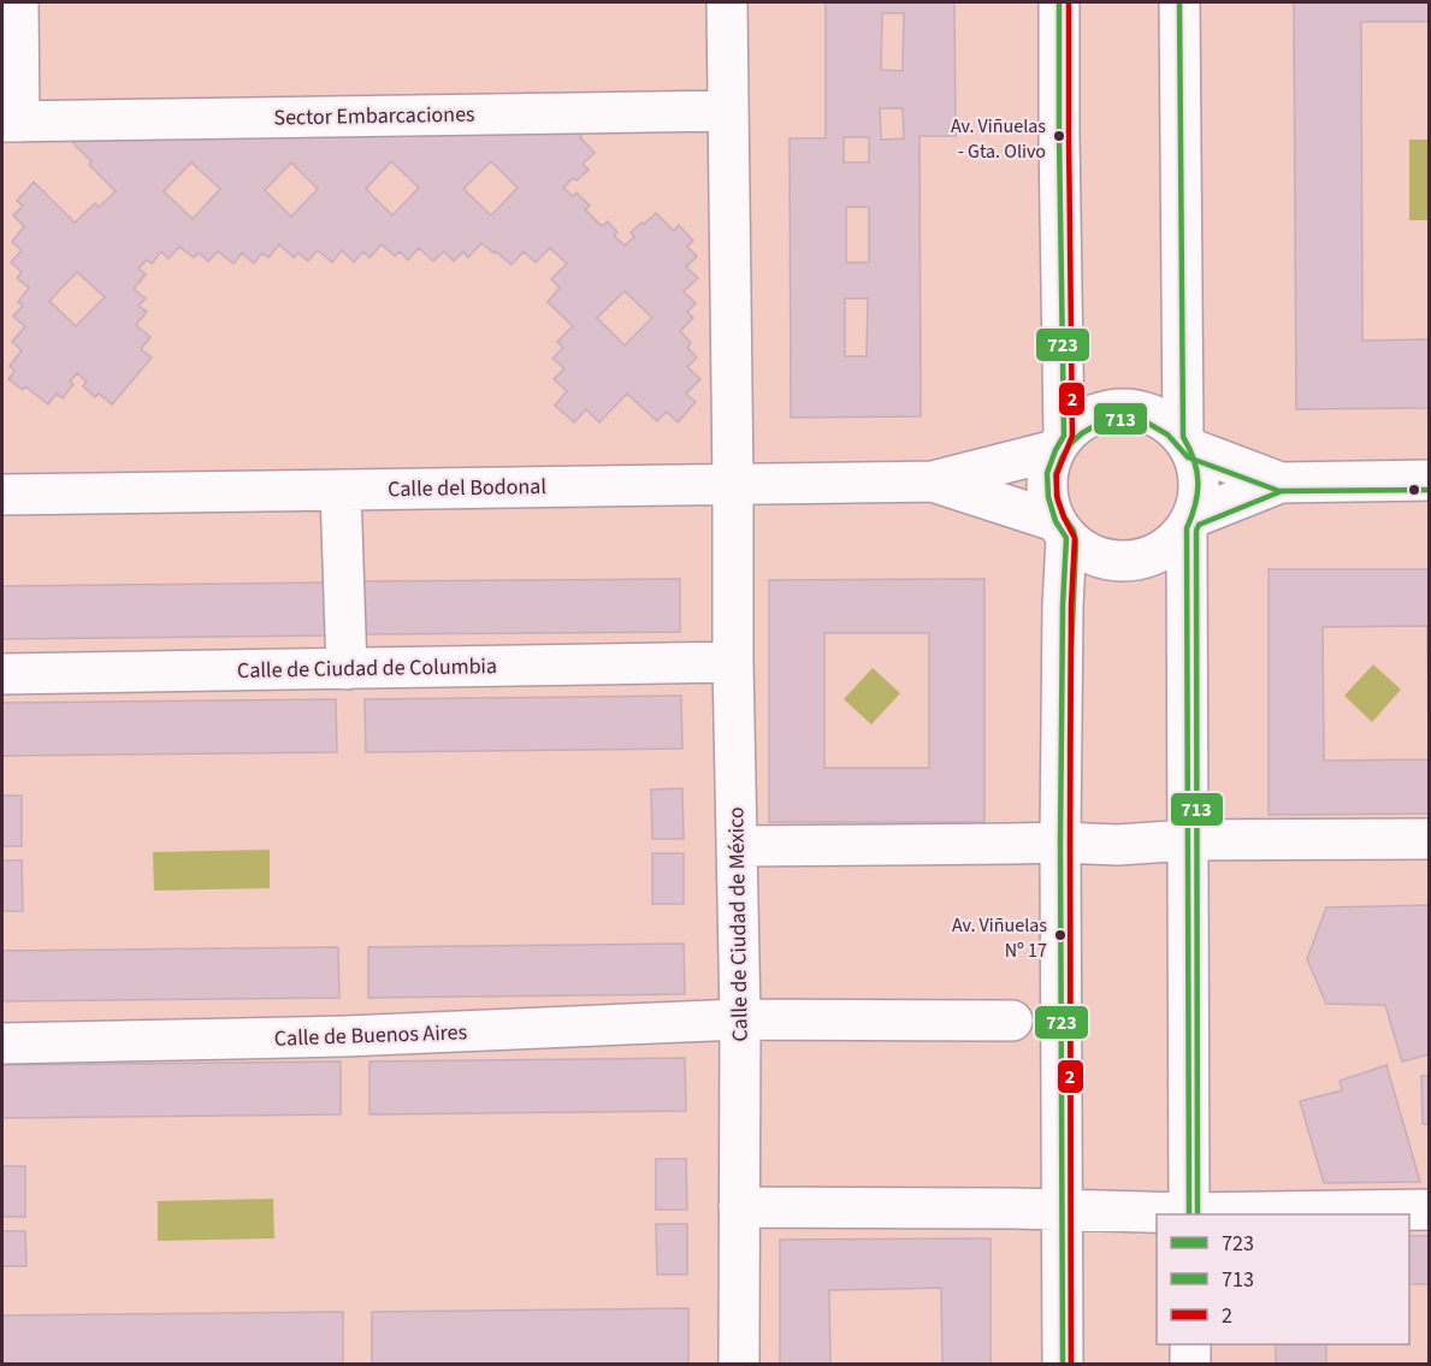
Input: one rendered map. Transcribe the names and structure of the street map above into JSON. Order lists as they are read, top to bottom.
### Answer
{
  "streets": {
    "street": [
      "Sector Embarcaciones",
      "Calle del Bodonal",
      "Calle de Ciudad de Columbia",
      "Calle de Ciudad de México",
      "Calle de Buenos Aires"
    ]
  },
  "crossings": [
    ["Calle del Bodonal", "Calle de Ciudad de México"],
    ["Calle de Ciudad de Columbia", "Calle de Ciudad de México"],
    ["Calle de Ciudad de México", "Calle de Buenos Aires"]
  ],
  "places": ["Av. Viñuelas - Gta. Olivo", "Av. Viñuelas Nº 17"],
  "lines": ["transit line 723", "transit line 2", "transit line 713"],
  "legend": ["723", "713", "2"]
}
